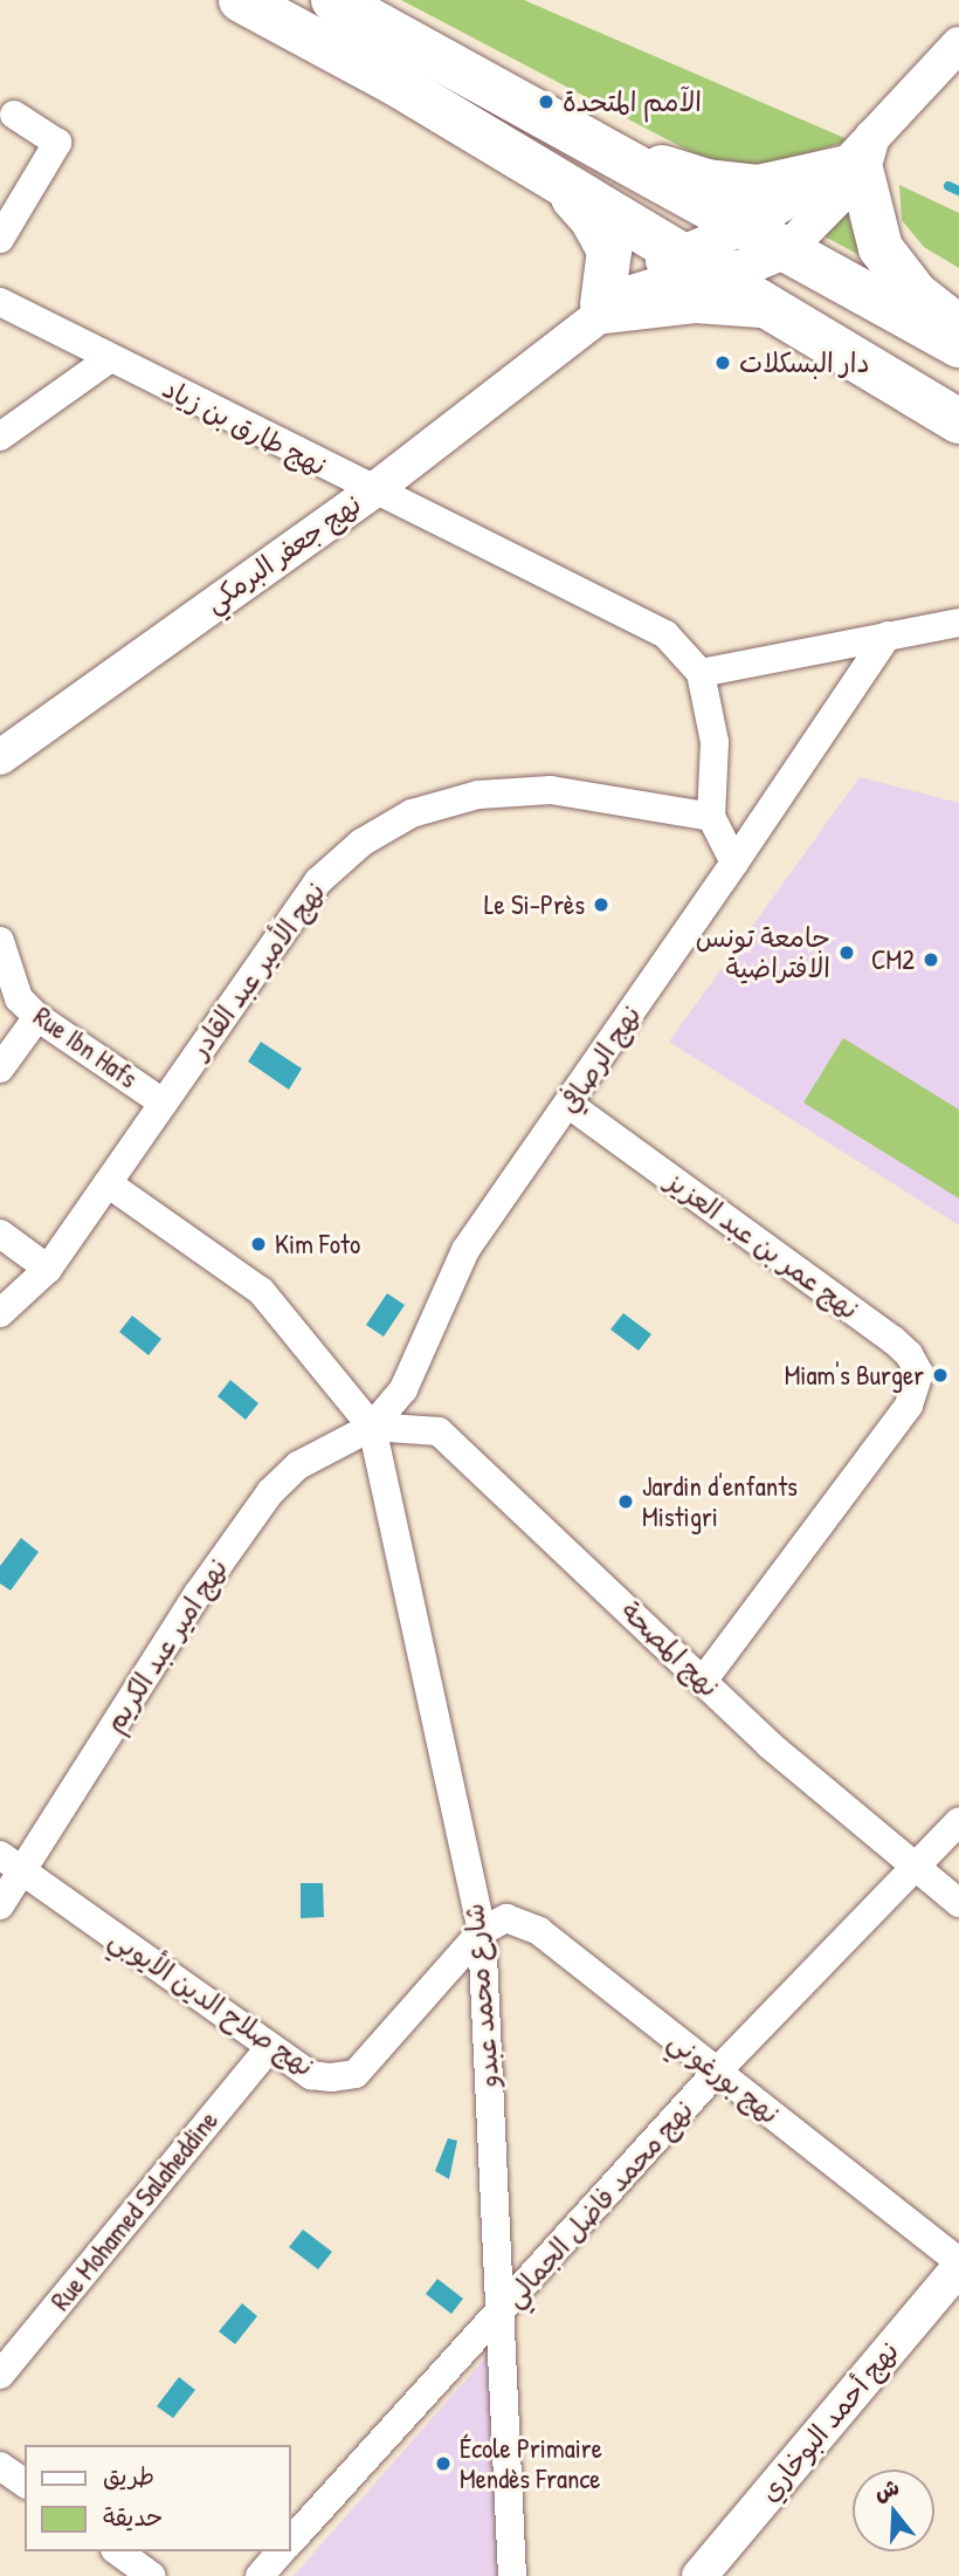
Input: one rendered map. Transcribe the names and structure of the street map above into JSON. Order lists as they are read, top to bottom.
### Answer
{
  "streets": {
    "street": [
      "نهج طارق بن زياد",
      "نهج جعفر البرمكي",
      "نهج الأمير عبد القادر",
      "Rue Ibn Hafs",
      "نهج الرصافي",
      "نهج عمر بن عبد العزيز",
      "نهج امير عبد الكريم",
      "نهج المصحة",
      "شارع محمد عبدو",
      "نهج صلاح الدين الأيوبي",
      "نهج بورغوني",
      "نهج محمد فاضل الجمالي",
      "Rue Mohamed Salaheddine",
      "نهج أحمد البوخاري"
    ]
  },
  "crossings": [
    ["نهج طارق بن زياد", "نهج جعفر البرمكي"],
    ["نهج الأمير عبد القادر", "Rue Ibn Hafs"],
    ["نهج الرصافي", "نهج عمر بن عبد العزيز"],
    ["نهج الرصافي", "نهج امير عبد الكريم"],
    ["نهج الرصافي", "نهج المصحة"],
    ["نهج الرصافي", "شارع محمد عبدو"],
    ["نهج عمر بن عبد العزيز", "نهج المصحة"],
    ["نهج امير عبد الكريم", "نهج المصحة"],
    ["نهج امير عبد الكريم", "شارع محمد عبدو"],
    ["نهج امير عبد الكريم", "نهج صلاح الدين الأيوبي"],
    ["نهج المصحة", "شارع محمد عبدو"],
    ["نهج المصحة", "نهج محمد فاضل الجمالي"],
    ["شارع محمد عبدو", "نهج صلاح الدين الأيوبي"],
    ["شارع محمد عبدو", "نهج بورغوني"],
    ["شارع محمد عبدو", "نهج محمد فاضل الجمالي"],
    ["نهج صلاح الدين الأيوبي", "نهج بورغوني"],
    ["نهج صلاح الدين الأيوبي", "Rue Mohamed Salaheddine"],
    ["نهج بورغوني", "نهج محمد فاضل الجمالي"]
  ],
  "places": [
    "الآمم المتحدة",
    "دار البسكلات",
    "Le Si-Près",
    "جامعة تونس الافتراضية",
    "CM2",
    "Kim Foto",
    "Miam's Burger",
    "Jardin d'enfants Mistigri",
    "École Primaire Mendès France"
  ],
  "legend": ["طريق", "حديقة"],
  "north": "top"
}
